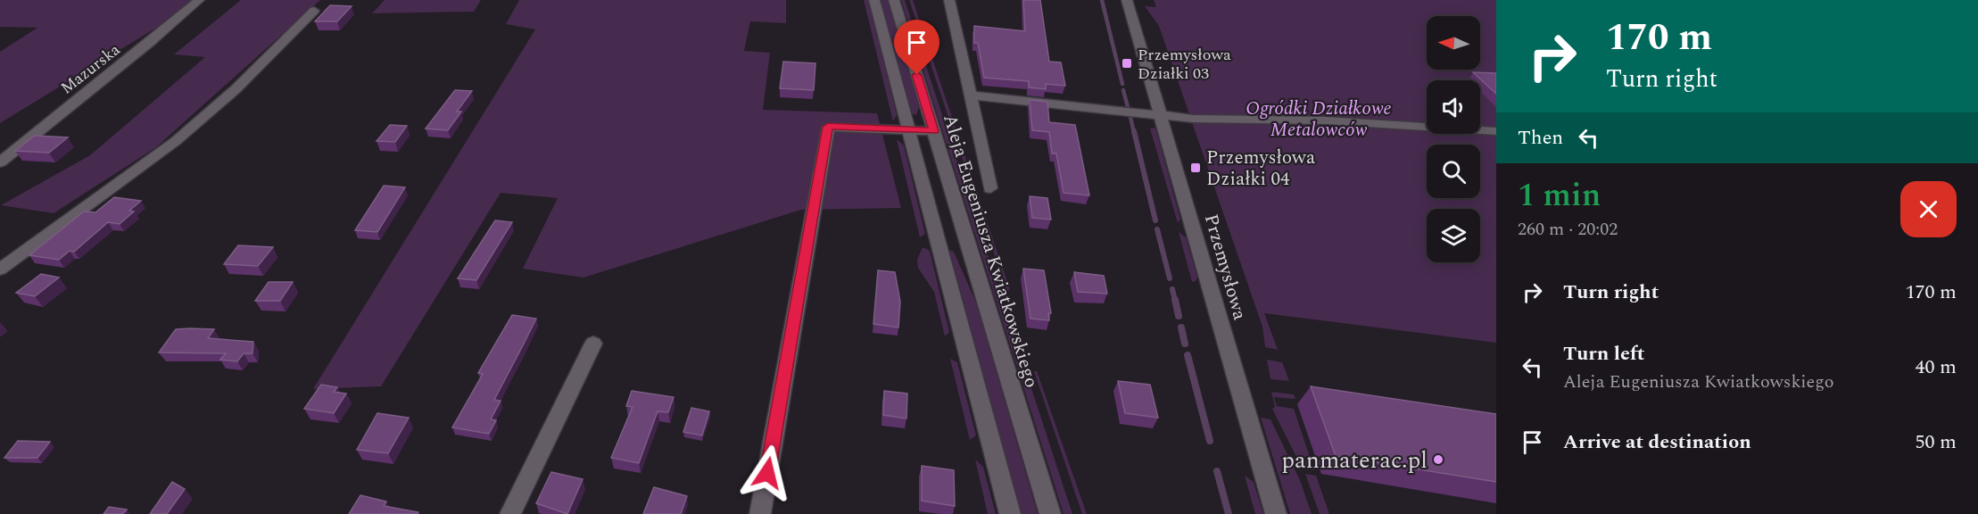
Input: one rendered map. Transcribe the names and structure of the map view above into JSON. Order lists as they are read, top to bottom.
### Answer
{
  "streets": {
    "street": ["Mazurska", "Aleja Eugeniusza Kwiatkowskiego", "Przemysłowa"]
  },
  "parks": ["Ogródki Działkowe Metalowców"],
  "places": {
    "transit": ["Przemysłowa Działki 03", "Przemysłowa Działki 04"],
    "other": ["panmaterac.pl"]
  },
  "north": "left",
  "page": {
    "turn": ["170 m", "Turn right"],
    "then": "Then",
    "heading": ["1 min", "260 m · 20:02"],
    "list": [
      {
        "name": "Turn right",
        "value": "170 m"
      },
      {
        "name": "Turn left",
        "note": "Aleja Eugeniusza Kwiatkowskiego",
        "value": "40 m"
      },
      {
        "name": "Arrive at destination",
        "value": "50 m"
      }
    ]
  }
}
